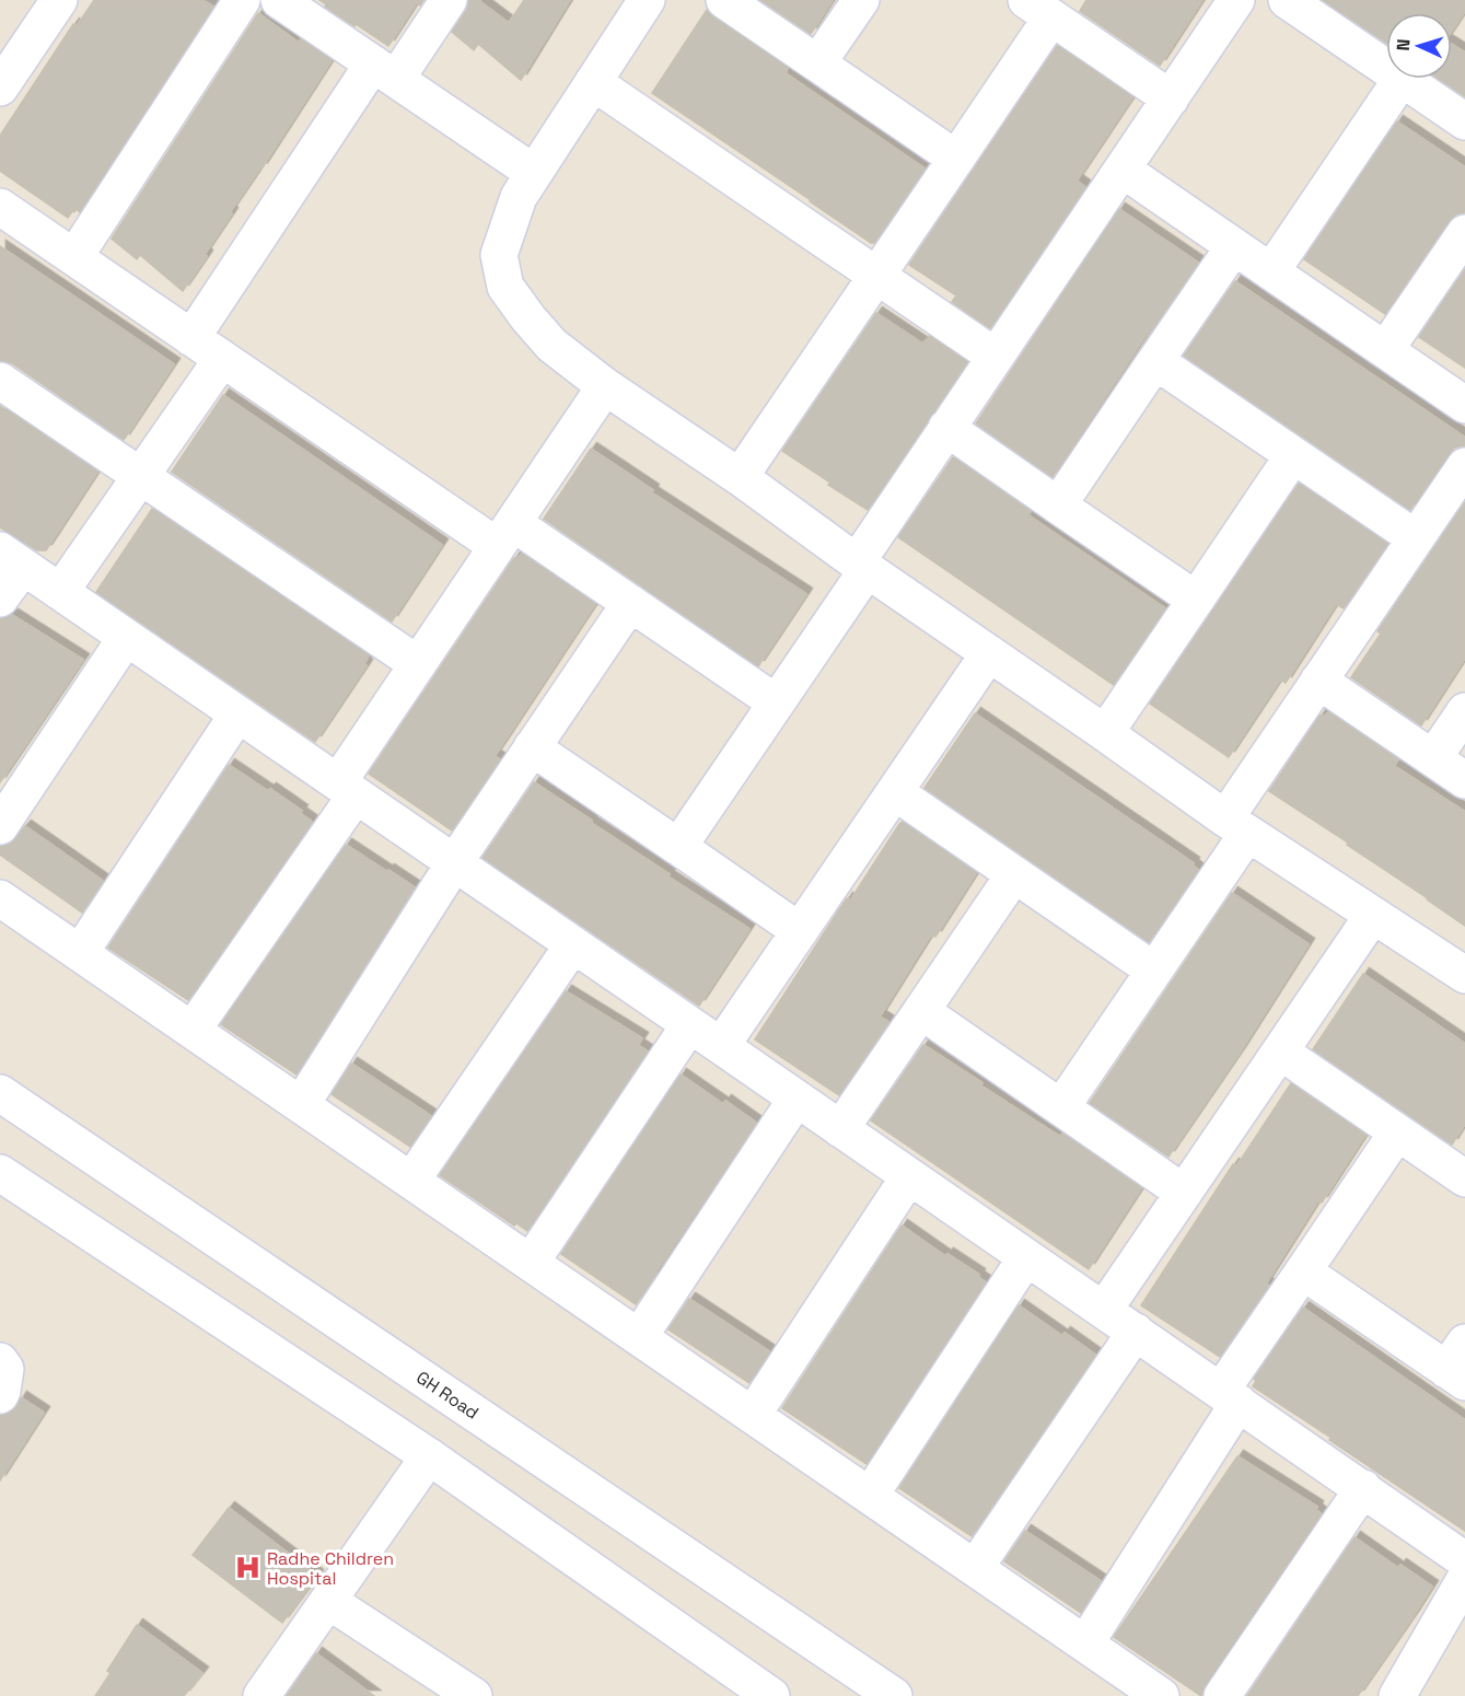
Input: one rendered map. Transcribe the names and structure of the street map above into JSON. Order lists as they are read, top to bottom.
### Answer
{
  "streets": {
    "street": ["GH Road"]
  },
  "places": {
    "hospital": ["Radhe Children Hospital"]
  },
  "north": "left"
}
